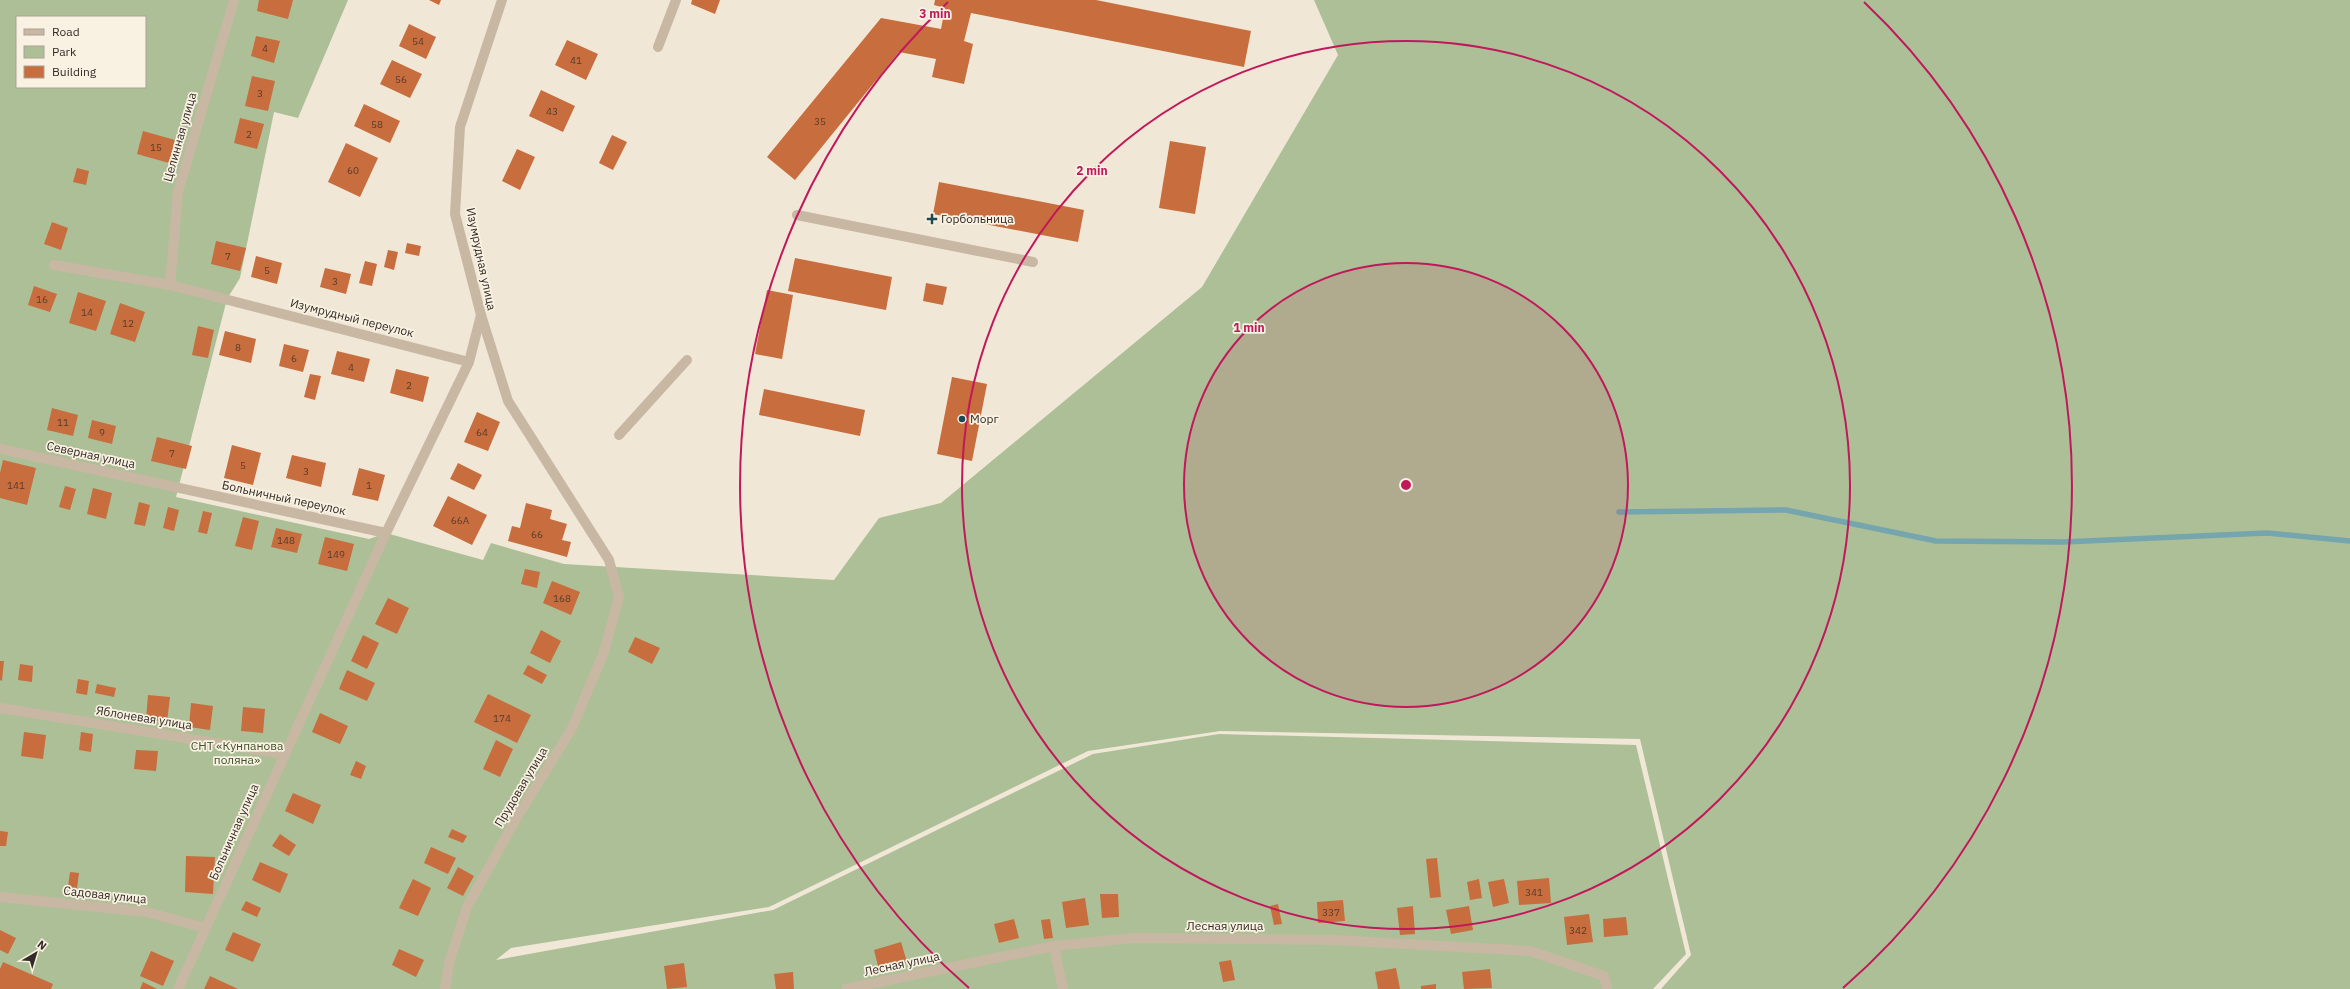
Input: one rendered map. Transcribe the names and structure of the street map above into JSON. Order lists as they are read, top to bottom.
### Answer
{
  "streets": {
    "street": [
      "Целинная улица",
      "Изумрудная улица",
      "Изумрудный переулок",
      "Северная улица",
      "Больничный переулок",
      "Яблоневая улица",
      "Прудовая улица",
      "Больничная улица",
      "Садовая улица",
      "Лесная улица"
    ]
  },
  "crossings": [
    ["Целинная улица", "Изумрудный переулок"],
    ["Изумрудная улица", "Изумрудный переулок"],
    ["Изумрудная улица", "Больничный переулок"],
    ["Изумрудная улица", "Прудовая улица"],
    ["Изумрудная улица", "Больничная улица"],
    ["Северная улица", "Больничный переулок"],
    ["Больничный переулок", "Больничная улица"],
    ["Яблоневая улица", "Больничная улица"],
    ["Больничная улица", "Садовая улица"]
  ],
  "parks": ["СНТ «Кунпанова поляна»"],
  "places": {
    "health": ["Горбольница"],
    "other": ["Морг"]
  },
  "house_numbers": [
    "54",
    "4",
    "41",
    "56",
    "3",
    "43",
    "35",
    "58",
    "2",
    "15",
    "60",
    "7",
    "5",
    "3",
    "16",
    "14",
    "12",
    "8",
    "6",
    "4",
    "2",
    "11",
    "9",
    "64",
    "7",
    "5",
    "3",
    "141",
    "1",
    "66А",
    "66",
    "148",
    "149",
    "168",
    "174",
    "341",
    "337",
    "342"
  ],
  "legend": ["Road", "Park", "Building"],
  "north": "top right",
  "rings": ["3 min", "2 min", "1 min"]
}
